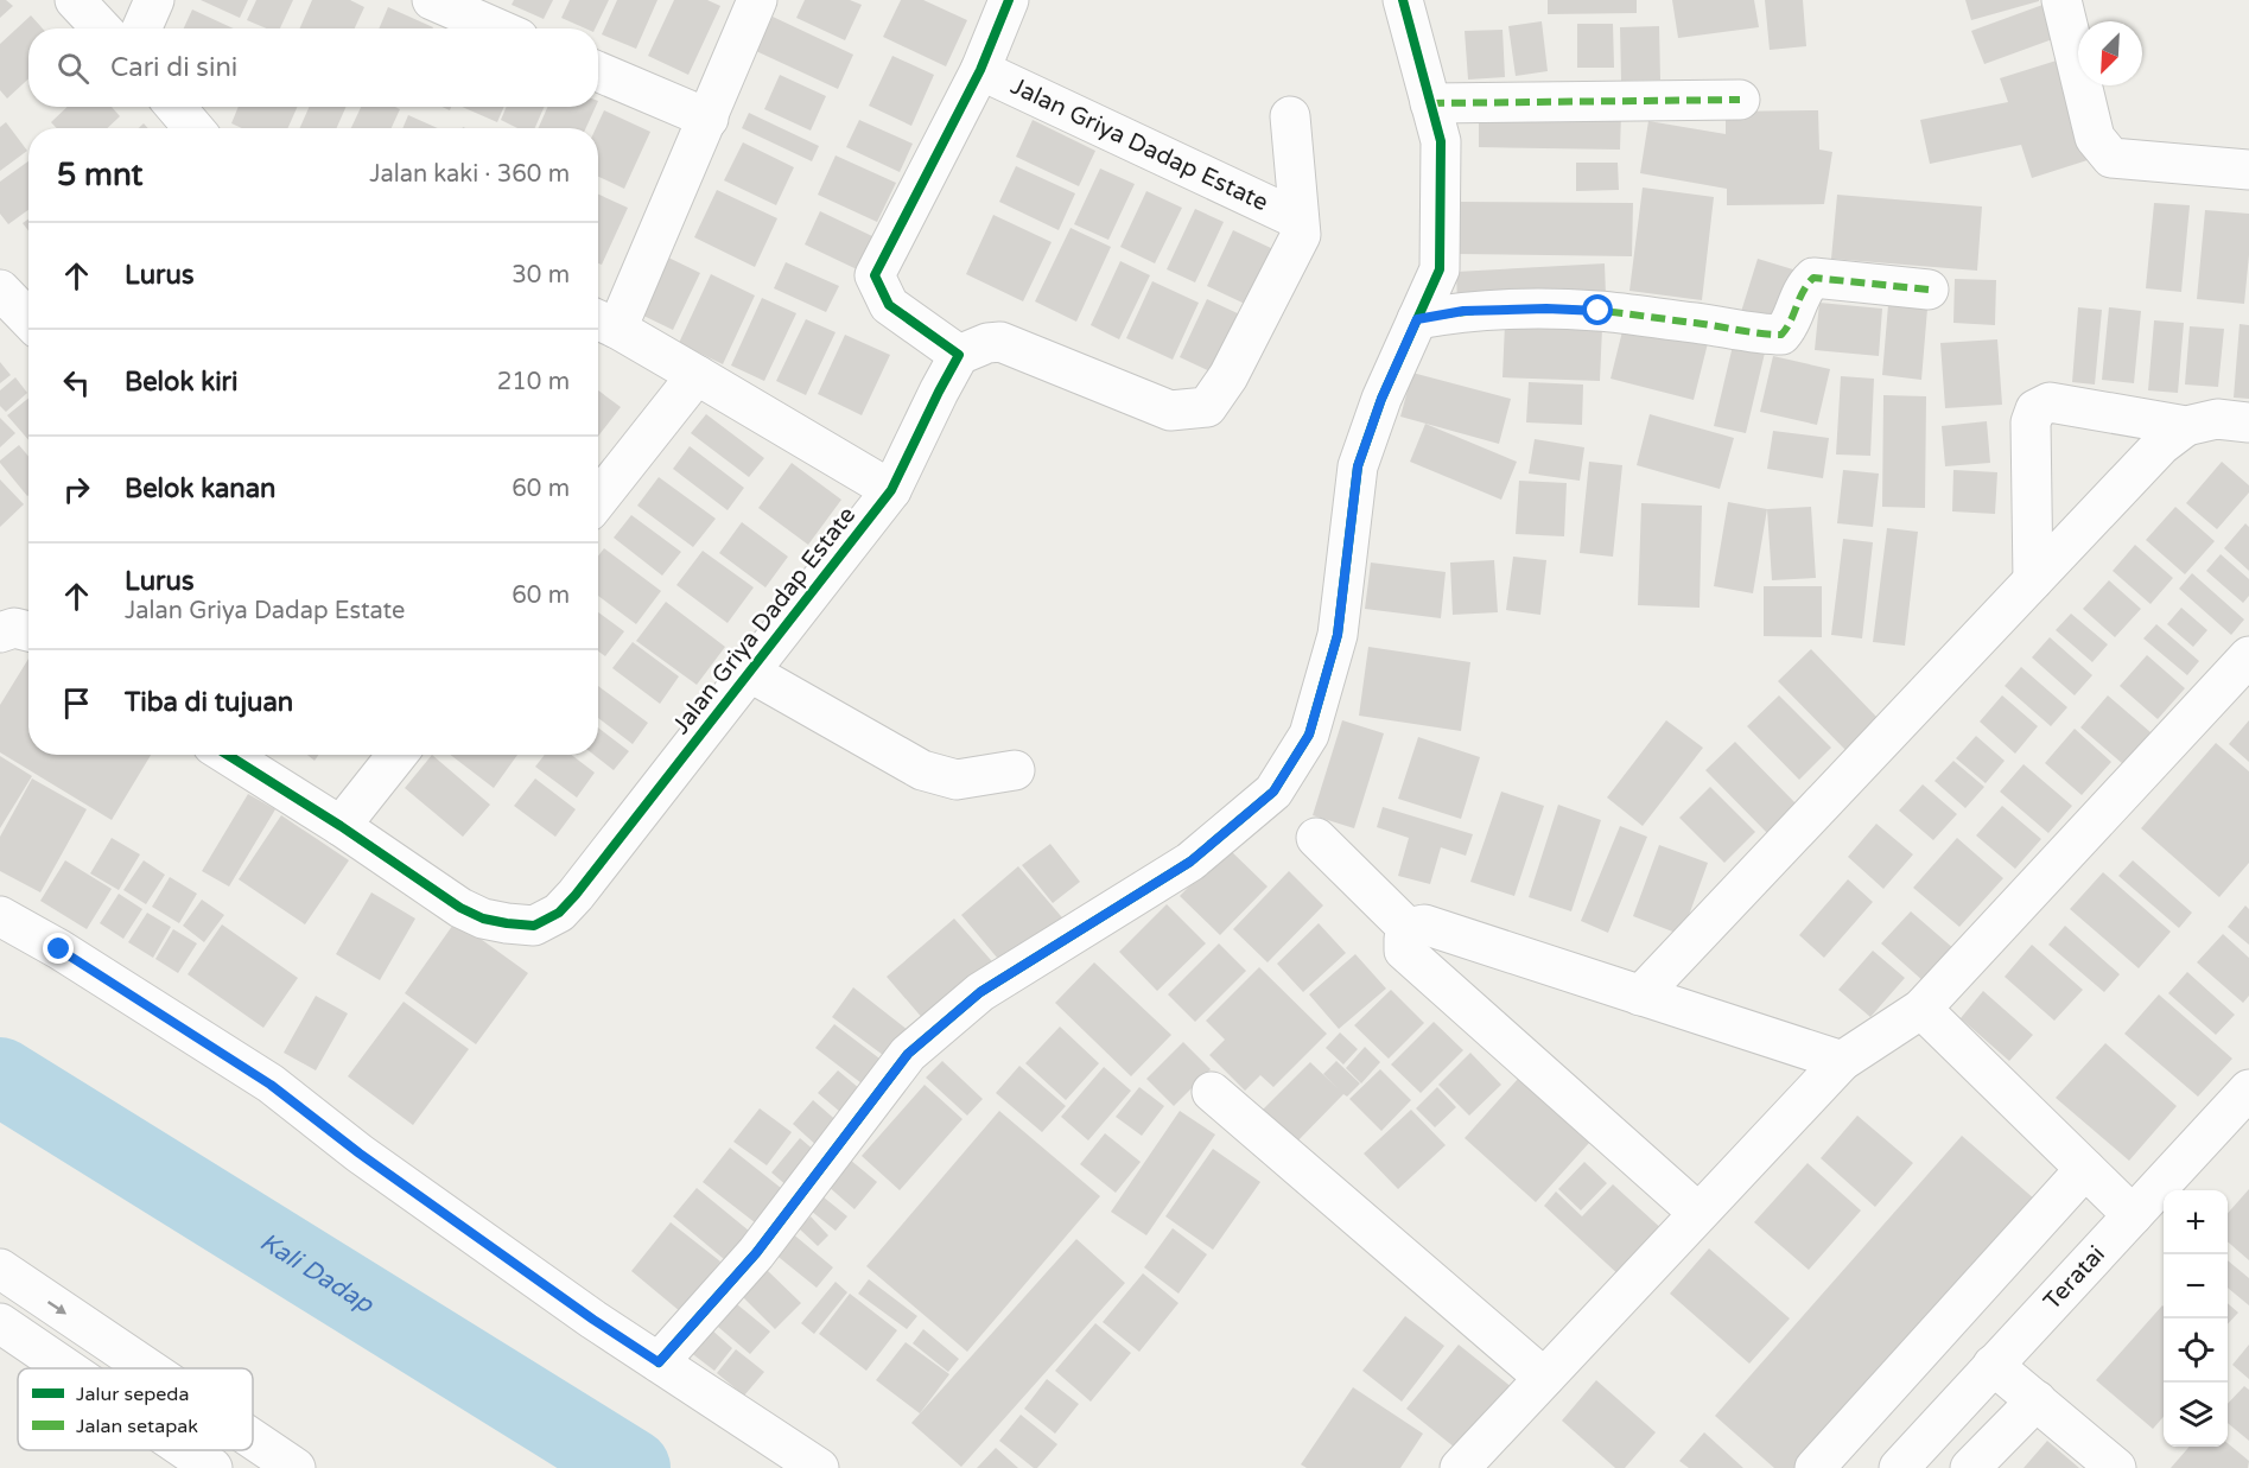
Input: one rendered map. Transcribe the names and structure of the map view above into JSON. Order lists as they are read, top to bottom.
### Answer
{
  "streets": {
    "street": ["Jalan Griya Dadap Estate", "Teratai"]
  },
  "water": ["Kali Dadap"],
  "legend": ["Jalur sepeda", "Jalan setapak"],
  "north": "bottom left",
  "page": {
    "search": "Cari di sini",
    "heading": ["5 mnt", "Jalan kaki · 360 m"],
    "list": [
      ["Lurus", "30 m"],
      ["Belok kiri", "210 m"],
      ["Belok kanan", "60 m"],
      ["Lurus", "Jalan Griya Dadap Estate", "60 m"],
      "Tiba di tujuan"
    ],
    "map_buttons": ["+", "−"]
  }
}
